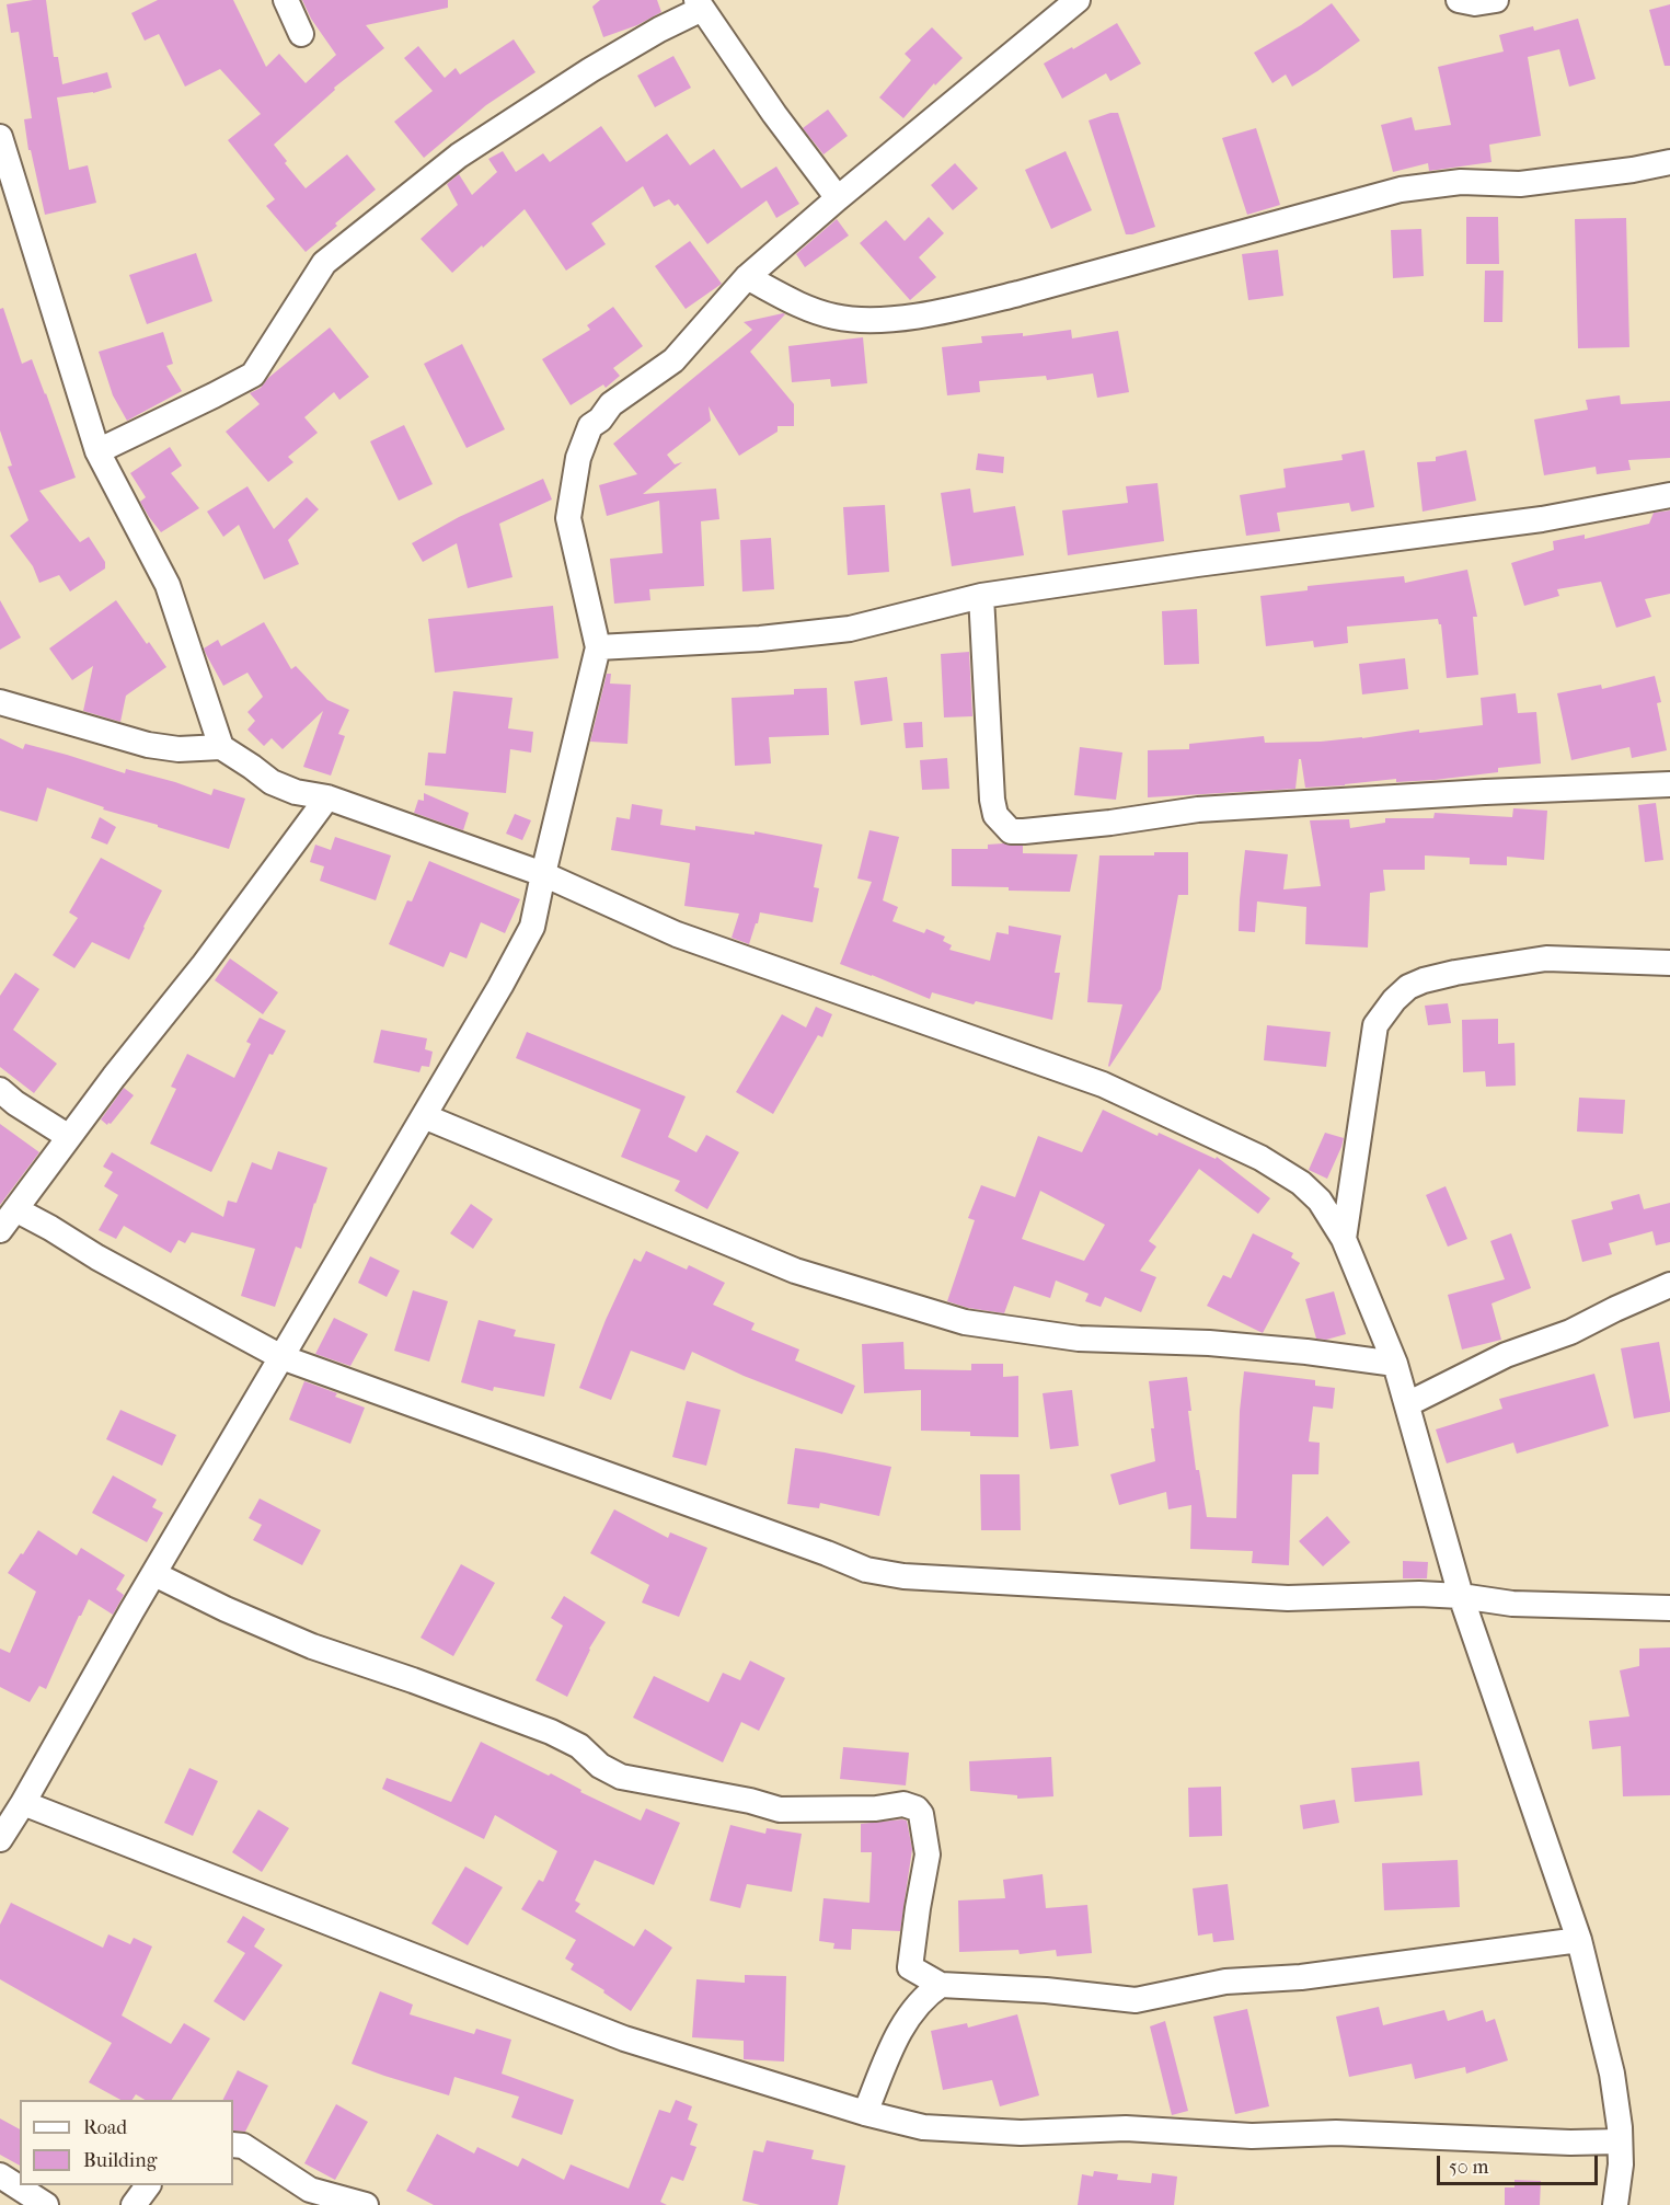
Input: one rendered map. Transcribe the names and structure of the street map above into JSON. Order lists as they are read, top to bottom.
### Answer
{
  "legend": ["Road", "Building"],
  "scale_bar": "50 m"
}
